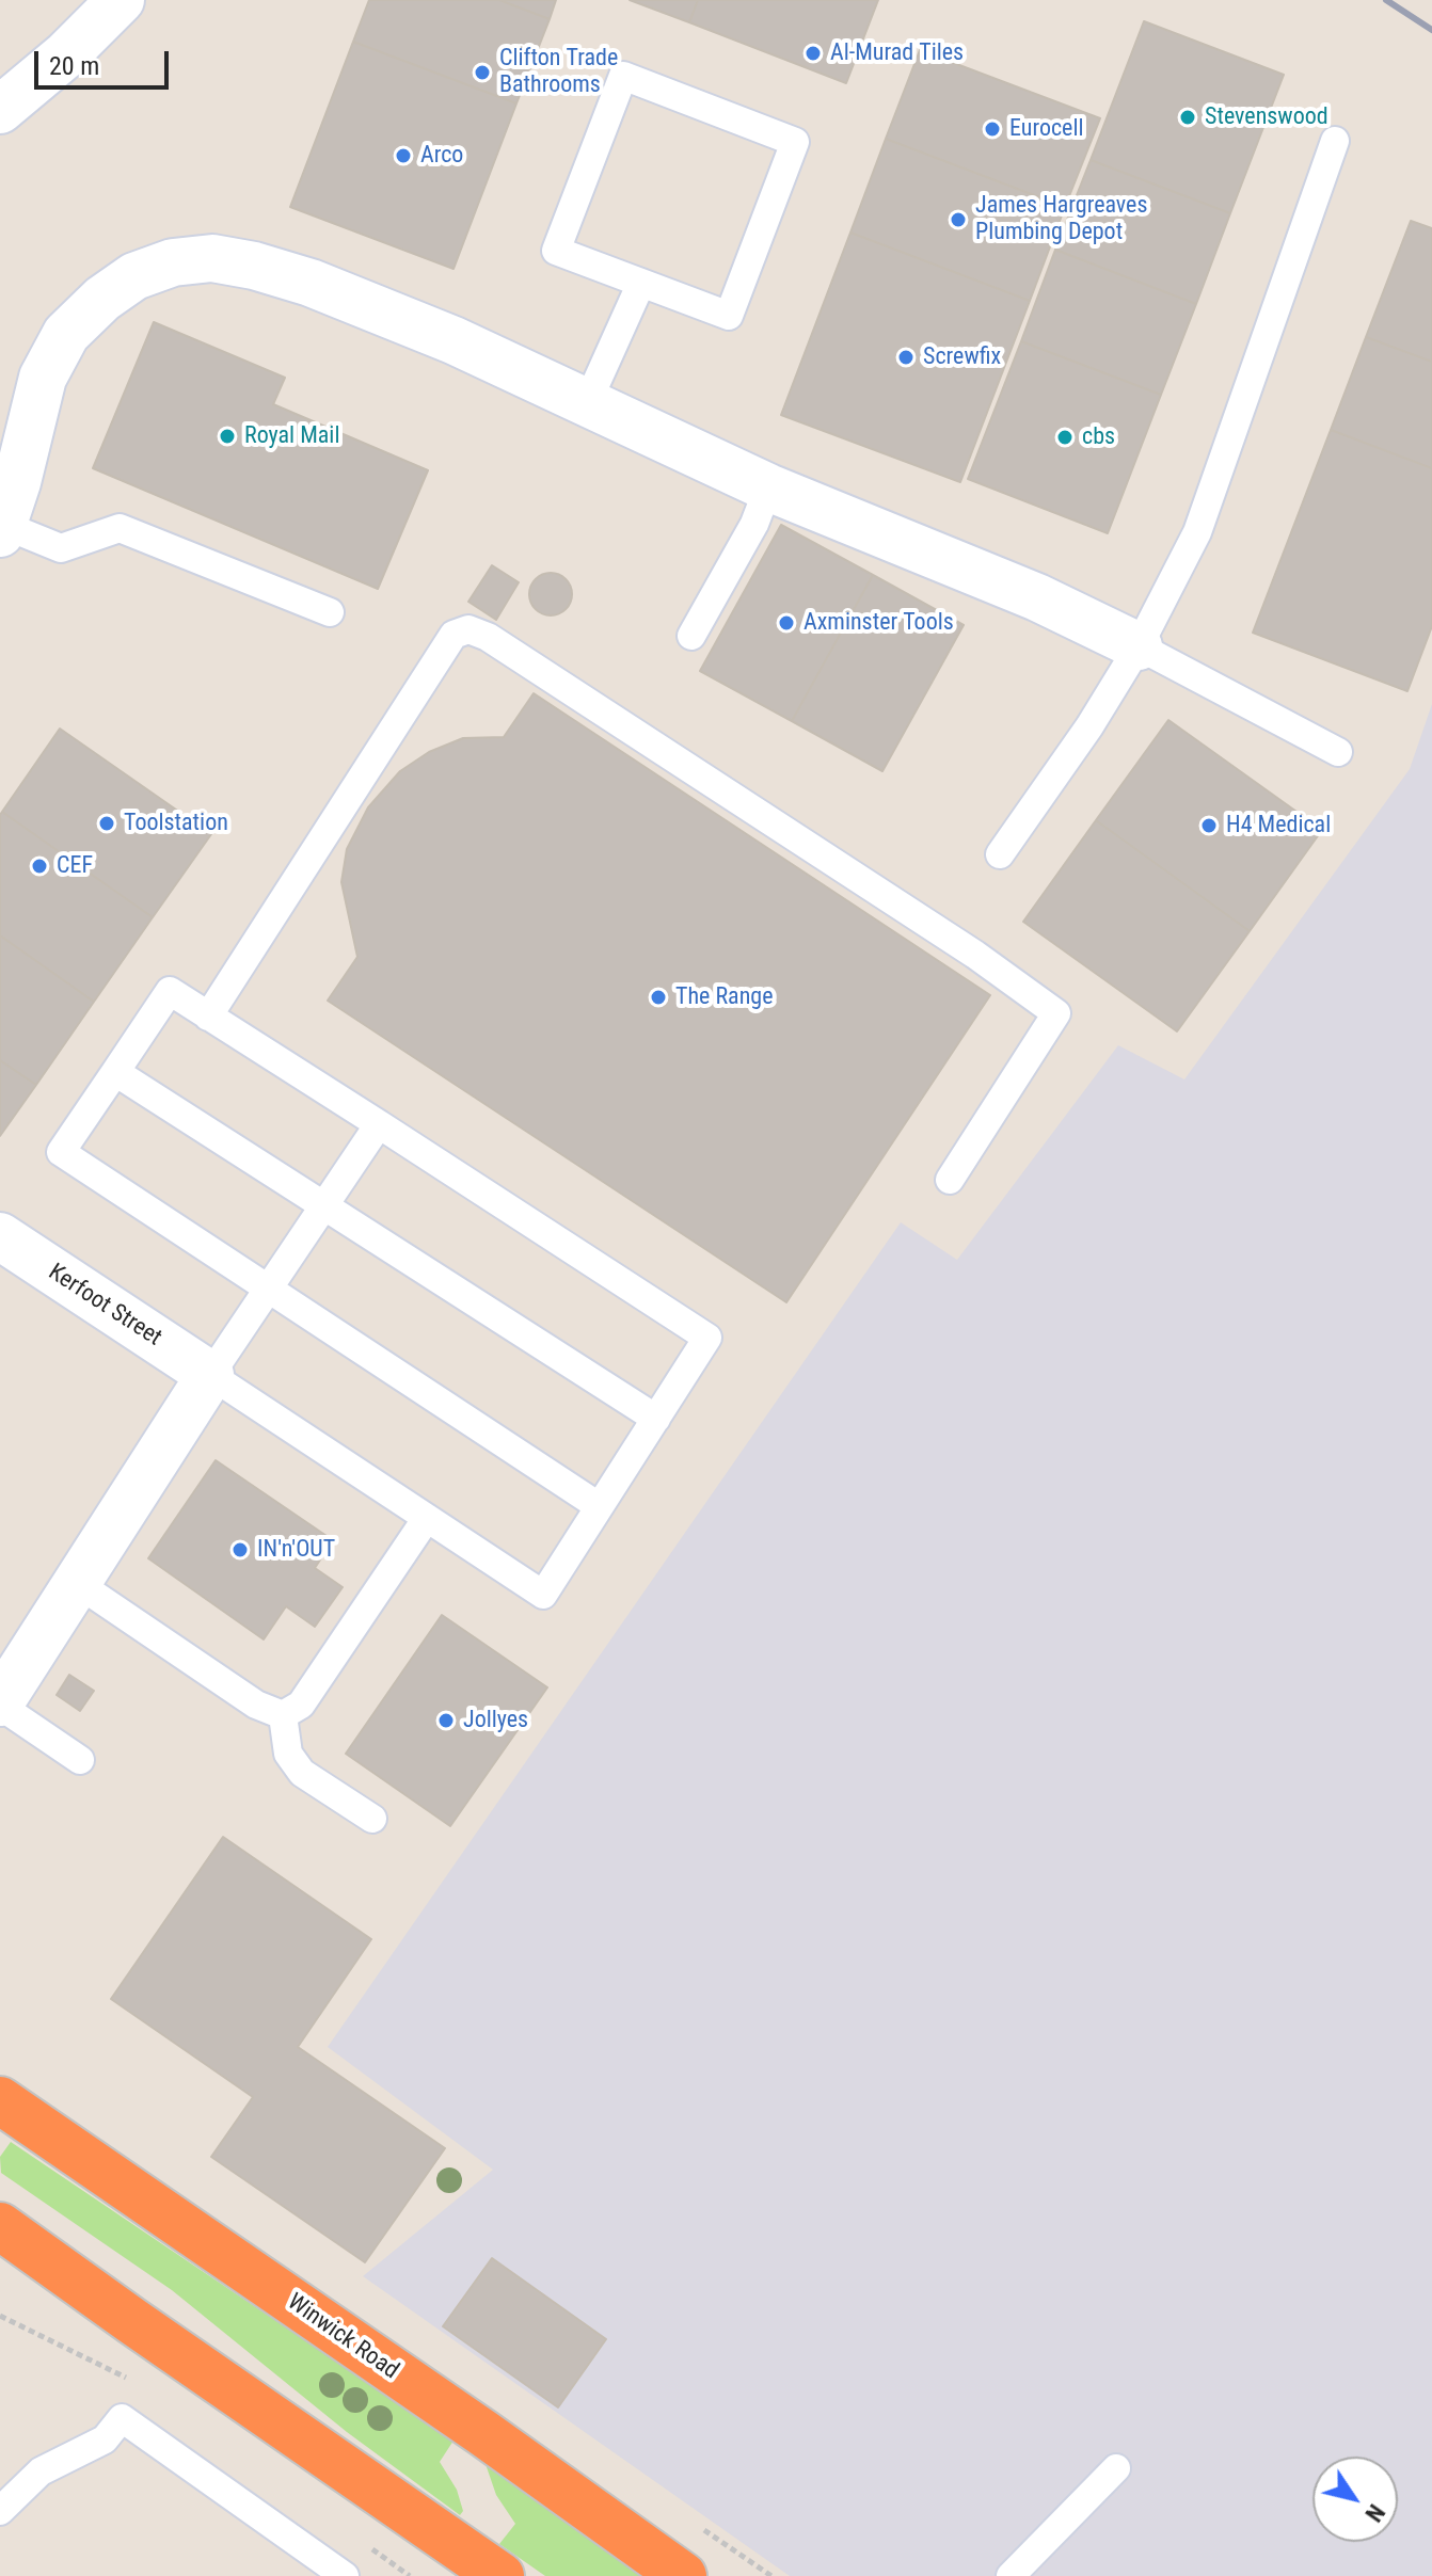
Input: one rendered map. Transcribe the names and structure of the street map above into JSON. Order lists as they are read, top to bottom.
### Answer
{
  "streets": {
    "highway": ["Winwick Road"],
    "street": ["Kerfoot Street"]
  },
  "places": [
    "Al-Murad Tiles",
    "Clifton Trade Bathrooms",
    "Stevenswood",
    "Eurocell",
    "Arco",
    "James Hargreaves Plumbing Depot",
    "Screwfix",
    "Royal Mail",
    "cbs",
    "Axminster Tools",
    "Toolstation",
    "H4 Medical",
    "CEF",
    "The Range",
    "IN'n'OUT",
    "Jollyes"
  ],
  "scale_bar": "20 m",
  "north": "bottom right"
}
